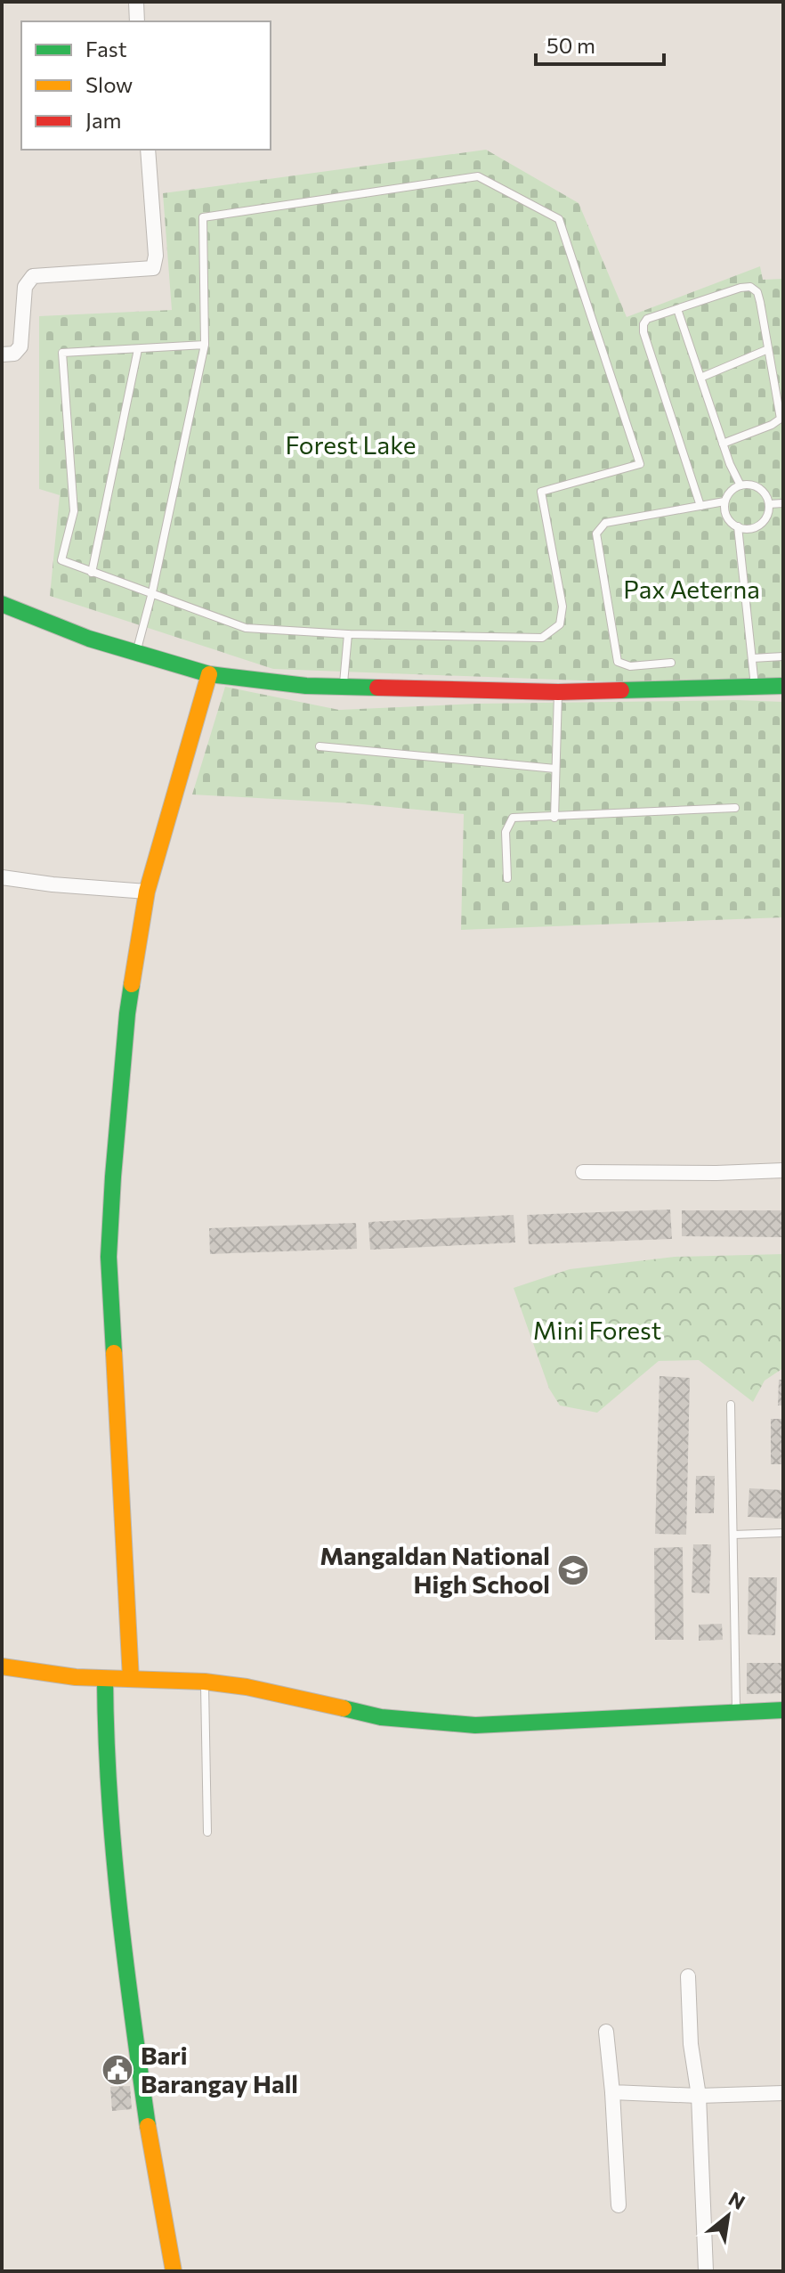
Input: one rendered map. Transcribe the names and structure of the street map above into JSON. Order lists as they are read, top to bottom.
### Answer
{
  "parks": ["Forest Lake", "Pax Aeterna", "Mini Forest"],
  "places": {
    "school or university": ["Mangaldan National High School"],
    "public building": ["Bari Barangay Hall"]
  },
  "legend": ["Fast", "Slow", "Jam"],
  "scale_bar": "50 m",
  "north": "top right"
}
